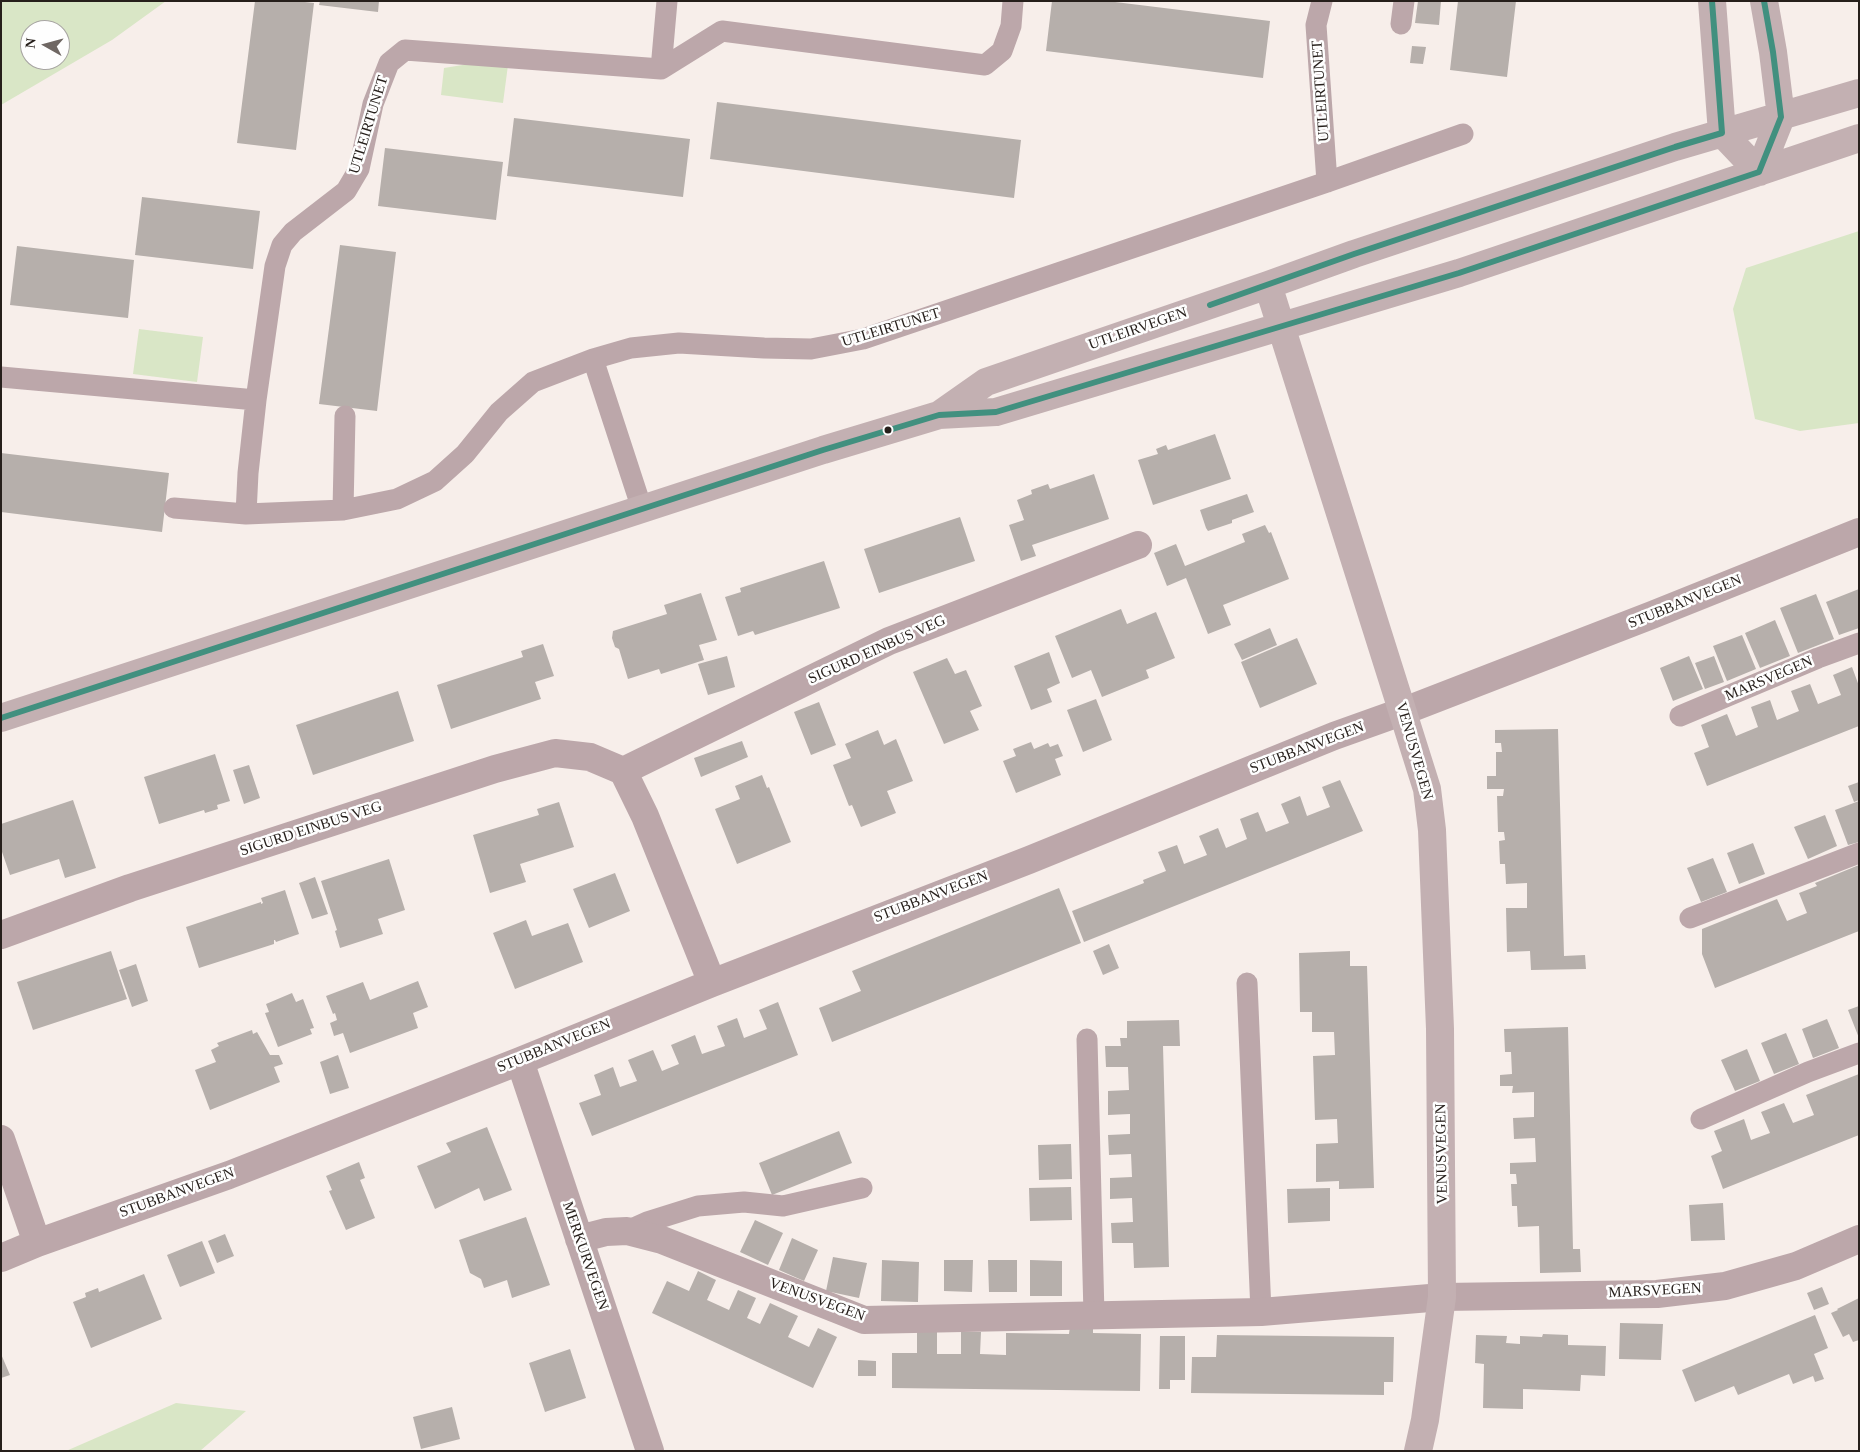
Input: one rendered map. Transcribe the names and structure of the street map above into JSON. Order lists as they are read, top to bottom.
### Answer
{
  "streets": {
    "main road": ["UTLEIRVEGEN", "VENUSVEGEN"],
    "street": [
      "STUBBANVEGEN",
      "SIGURD EINBUS VEG",
      "MARSVEGEN",
      "MERKURVEGEN"
    ],
    "lane": ["UTLEIRTUNET"]
  },
  "crossings": [
    ["UTLEIRVEGEN", "VENUSVEGEN"],
    ["STUBBANVEGEN", "VENUSVEGEN"],
    ["STUBBANVEGEN", "MERKURVEGEN"],
    ["MARSVEGEN", "VENUSVEGEN"],
    ["VENUSVEGEN", "MERKURVEGEN"]
  ],
  "north": "left"
}
